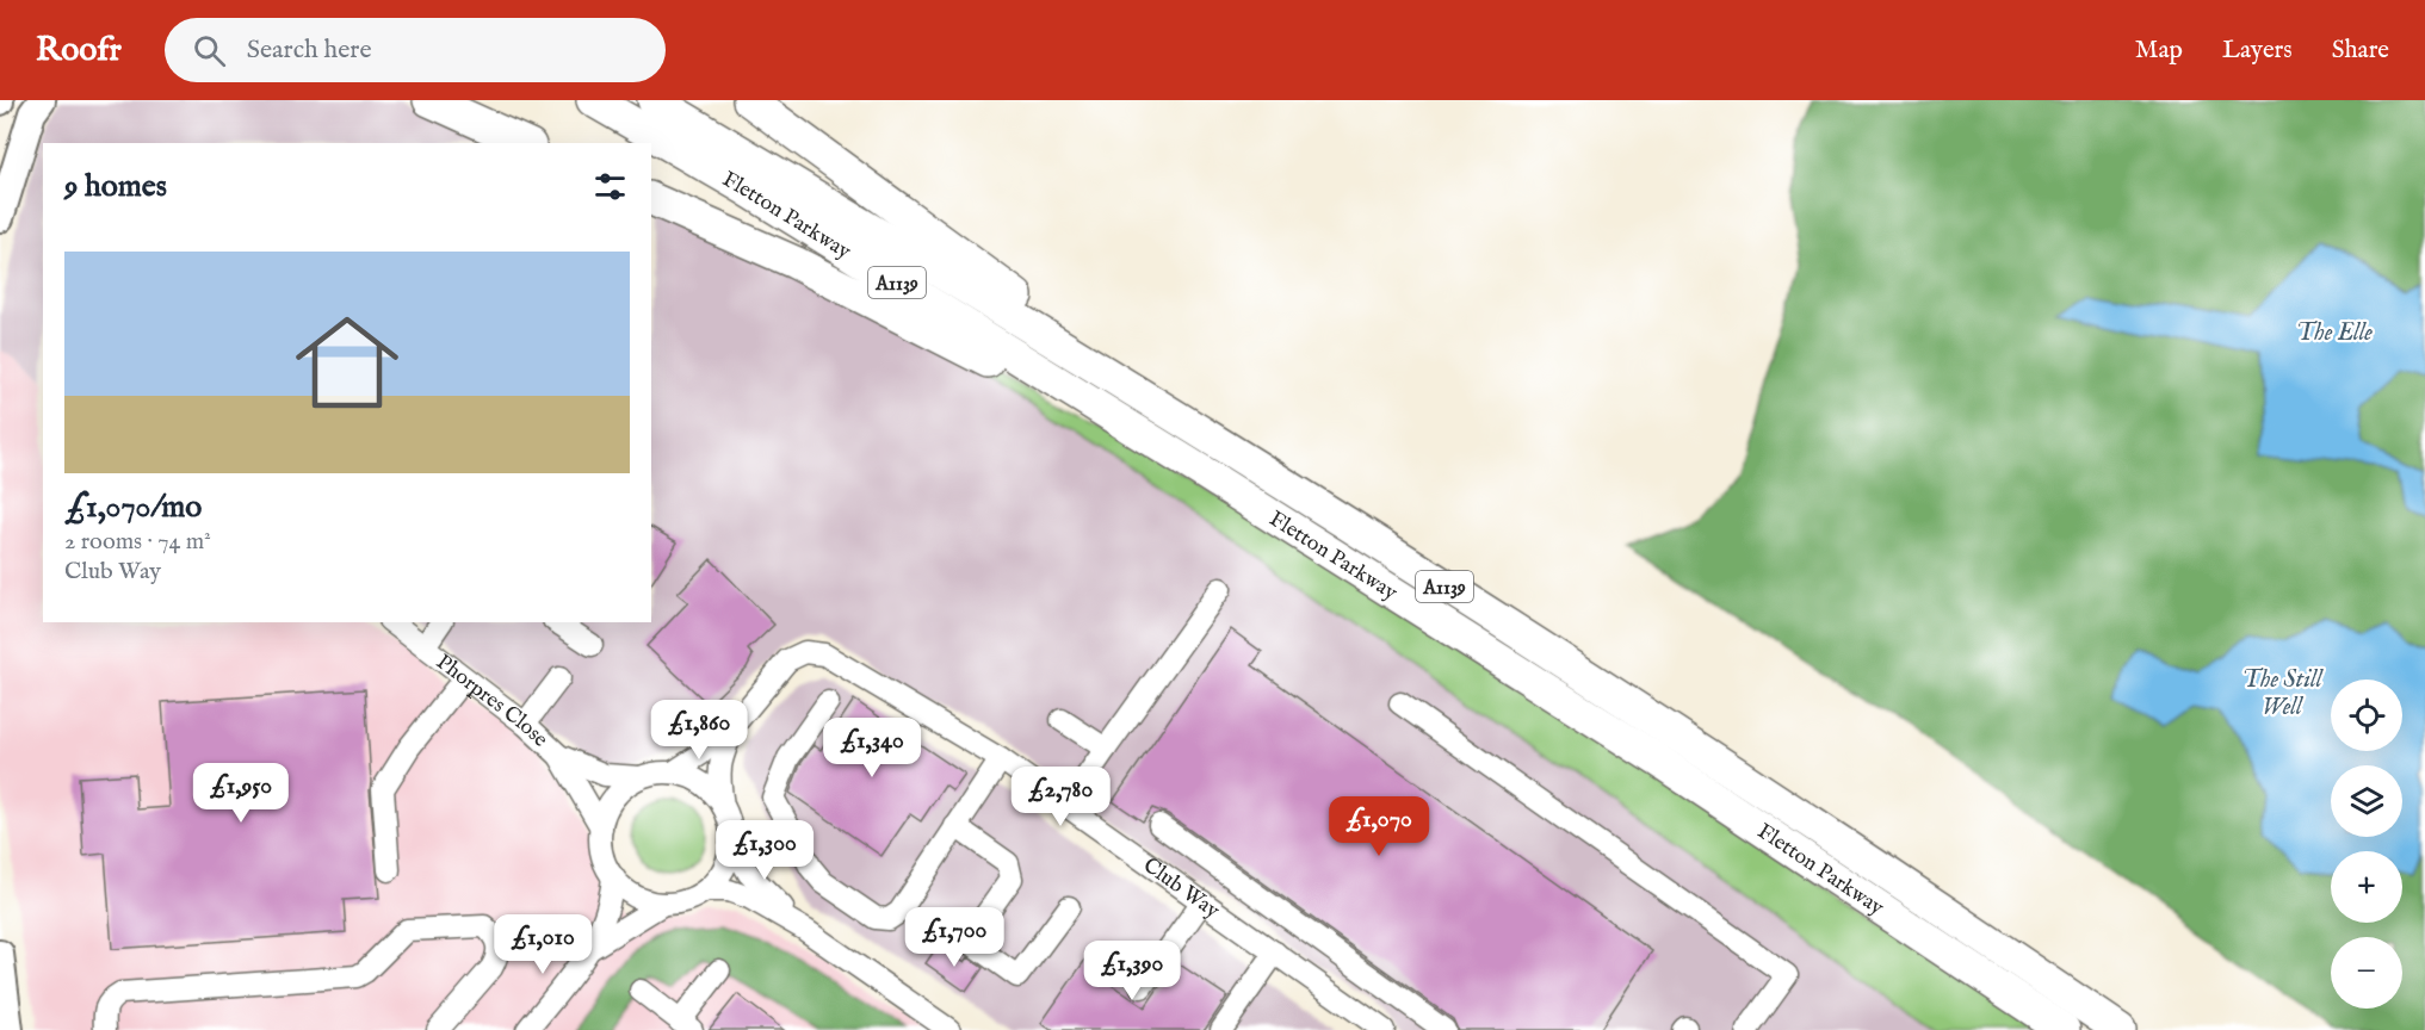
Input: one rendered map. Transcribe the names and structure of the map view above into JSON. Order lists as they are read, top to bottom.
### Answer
{
  "streets": {
    "highway": ["Fletton Parkway", "A1139"],
    "street": ["Phorpres Close", "Club Way"]
  },
  "crossings": [
    ["Phorpres Close", "Club Way"]
  ],
  "water": ["The Elle", "The Still Well"],
  "page": {
    "header": "Roofr",
    "search": "Search here",
    "nav": ["Map", "Layers", "Share"],
    "heading": "9 homes",
    "list": [
      {
        "name": "£1,070/mo",
        "note": "2 rooms · 74 m² · Club Way"
      }
    ],
    "map_buttons": ["+", "−"],
    "price": [
      "£1,860",
      "£1,340",
      "£1,950",
      "£2,780",
      "£1,070",
      "£1,300",
      "£1,700",
      "£1,010",
      "£1,390"
    ]
  }
}
